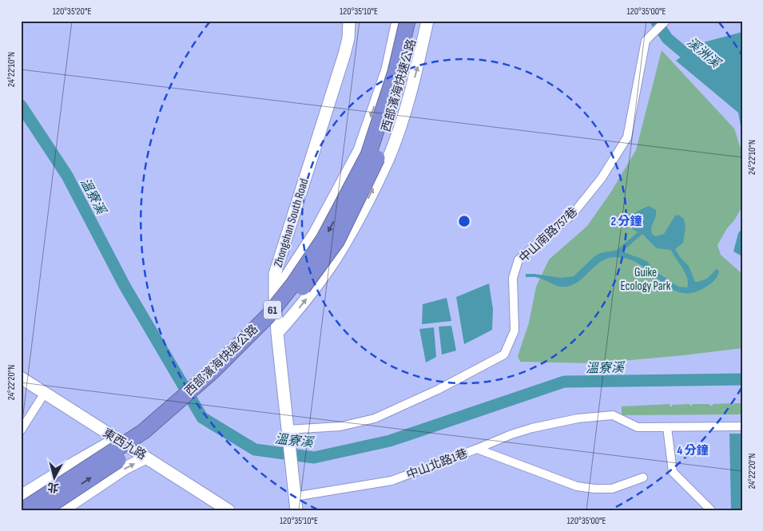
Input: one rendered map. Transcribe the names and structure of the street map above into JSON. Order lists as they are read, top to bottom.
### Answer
{
  "streets": {
    "highway": ["西部濱海快速公路", "61"],
    "street": [
      "Zhongshan South Road",
      "中山南路757巷",
      "東西九路",
      "中山北路1巷"
    ]
  },
  "crossings": [
    ["Zhongshan South Road", "中山南路757巷"],
    ["Zhongshan South Road", "中山北路1巷"]
  ],
  "water": ["溪洲溪", "溫寮溪"],
  "parks": ["Guike Ecology Park"],
  "north": "bottom",
  "coordinates": [
    "120°35'20\"E",
    "120°35'10\"E",
    "120°35'00\"E",
    "24°22'10\"N",
    "24°22'20\"N"
  ],
  "rings": ["2 分鐘", "4 分鐘"]
}
